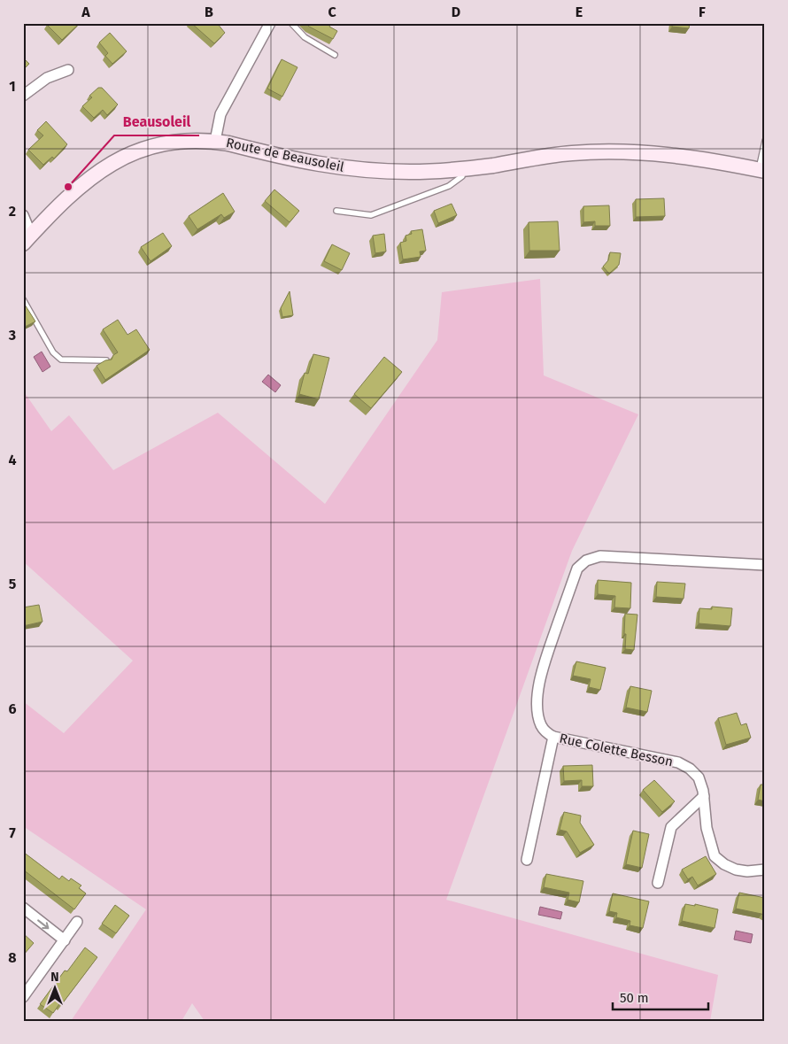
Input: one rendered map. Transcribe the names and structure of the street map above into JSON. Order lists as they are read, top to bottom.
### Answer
{
  "streets": {
    "main road": ["Route de Beausoleil"],
    "street": ["Rue Colette Besson"]
  },
  "places": ["Beausoleil"],
  "scale_bar": "50 m",
  "north": "top",
  "grid": {
    "columns": [
      "A",
      "B",
      "C",
      "D",
      "E",
      "F"
    ],
    "rows": [
      "1",
      "2",
      "3",
      "4",
      "5",
      "6",
      "7",
      "8"
    ]
  }
}
